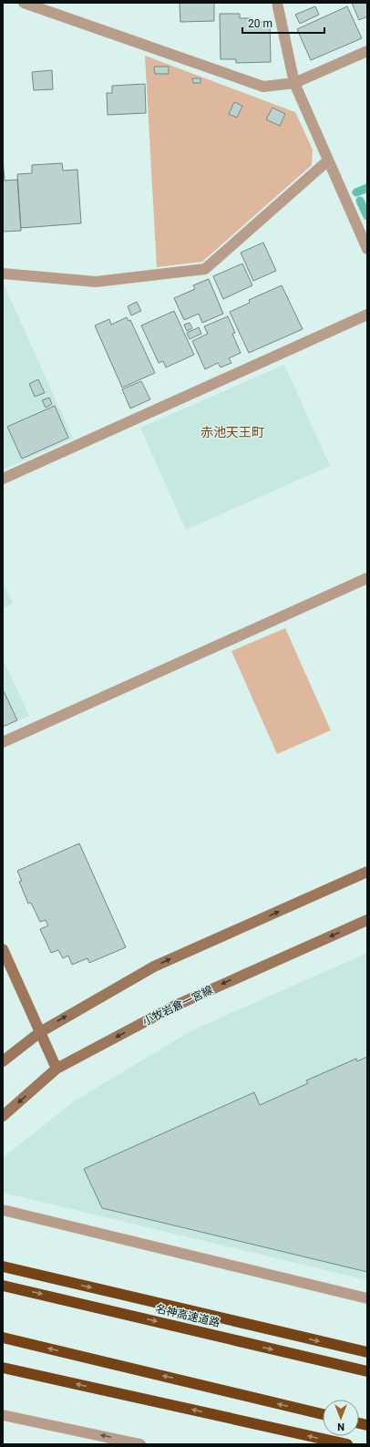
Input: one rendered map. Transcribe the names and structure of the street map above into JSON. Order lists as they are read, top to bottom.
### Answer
{
  "streets": {
    "highway": ["名神高速道路"],
    "main road": ["小牧岩倉一宮線"]
  },
  "districts": ["赤池天王町"],
  "scale_bar": "20 m",
  "north": "bottom"
}
